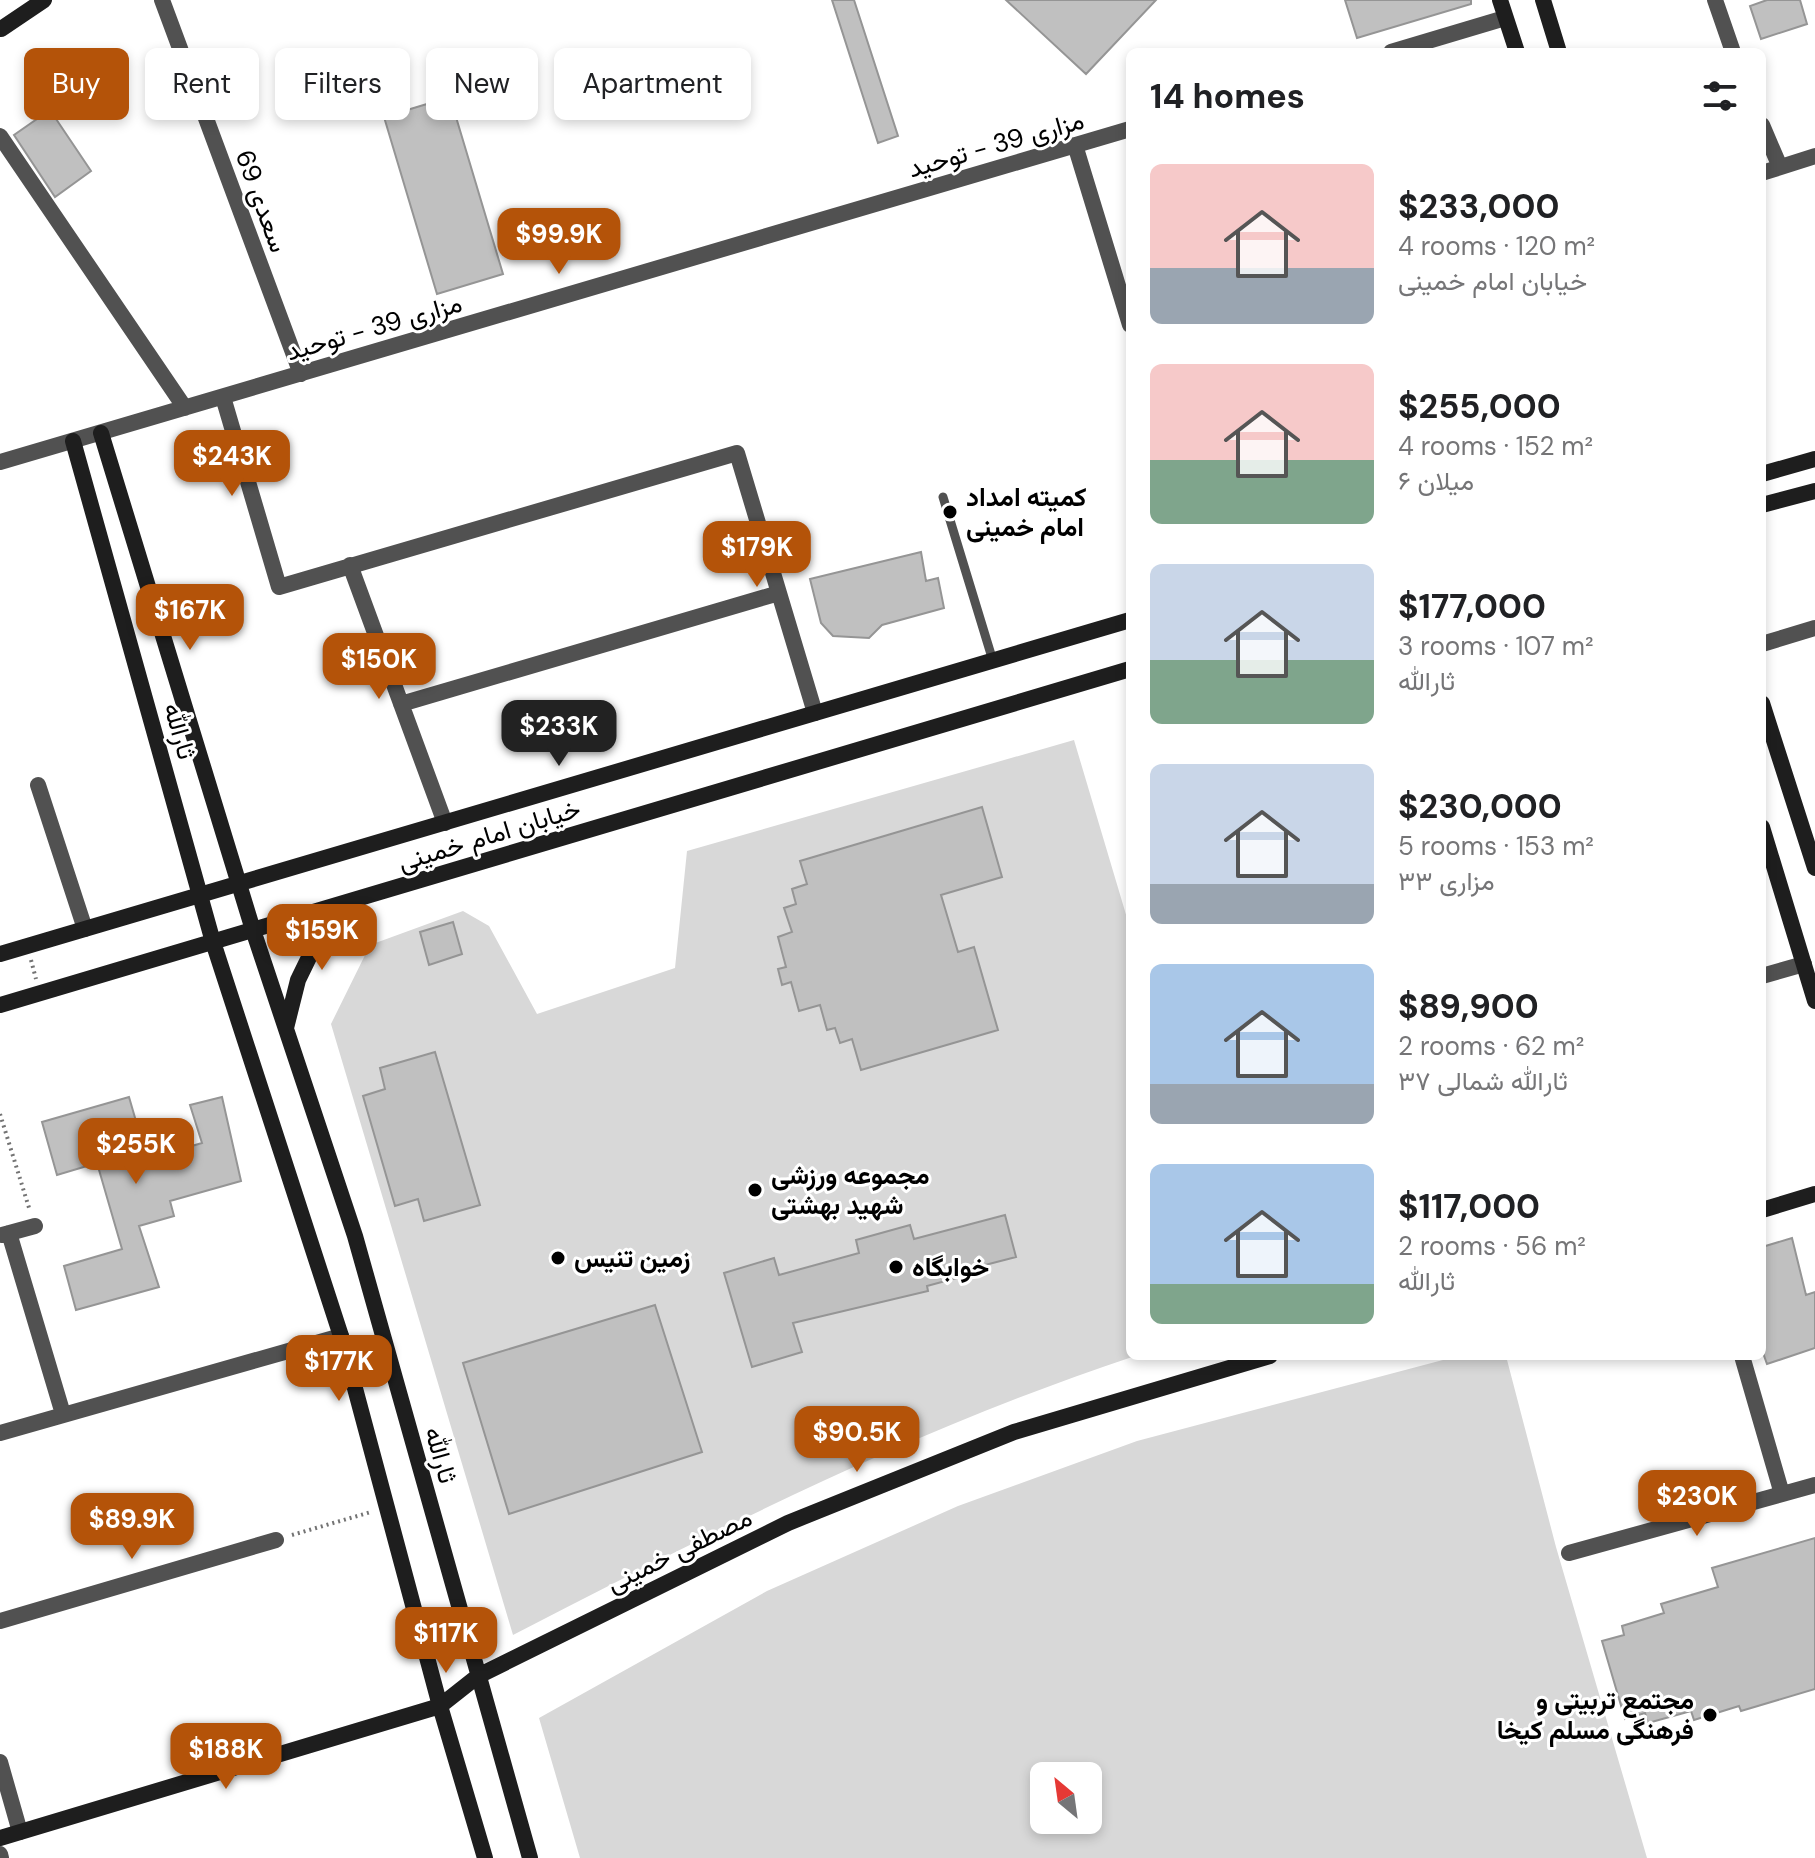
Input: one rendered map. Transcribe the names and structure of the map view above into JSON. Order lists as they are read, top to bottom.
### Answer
{
  "streets": {
    "main road": ["ثارالله", "خیابان امام خمینی", "مصطفی خمینی"],
    "street": ["مزاری 39 - توحید", "سعدی 69"]
  },
  "crossings": [
    ["مزاری 39 - توحید", "سعدی 69"],
    ["مزاری 39 - توحید", "ثارالله"],
    ["ثارالله", "خیابان امام خمینی"],
    ["ثارالله", "مصطفی خمینی"]
  ],
  "places": [
    "کمیته امداد امام خمینی",
    "مجموعه ورزشی شهید بهشتی",
    "زمین تنیس",
    "خوابگاه",
    "مجتمع تربیتی و فرهنگی مسلم کیخا"
  ],
  "north": "top left",
  "page": {
    "chip": [
      "Buy",
      "Rent",
      "Filters",
      "New",
      "Apartment"
    ],
    "heading": "14 homes",
    "list": [
      {
        "name": "$233,000",
        "note": "4 rooms · 120 m² · خیابان امام خمینی"
      },
      {
        "name": "$255,000",
        "note": "4 rooms · 152 m² · میلان ۶"
      },
      {
        "name": "$177,000",
        "note": "3 rooms · 107 m² · ثارالله"
      },
      {
        "name": "$230,000",
        "note": "5 rooms · 153 m² · مزاری ۳۳"
      },
      {
        "name": "$89,900",
        "note": "2 rooms · 62 m² · ثارالله شمالی ۳۷"
      },
      {
        "name": "$117,000",
        "note": "2 rooms · 56 m² · ثارالله"
      }
    ],
    "price": [
      "$99.9K",
      "$243K",
      "$179K",
      "$167K",
      "$150K",
      "$233K",
      "$159K",
      "$255K",
      "$177K",
      "$90.5K",
      "$230K",
      "$89.9K",
      "$117K",
      "$188K"
    ]
  }
}
